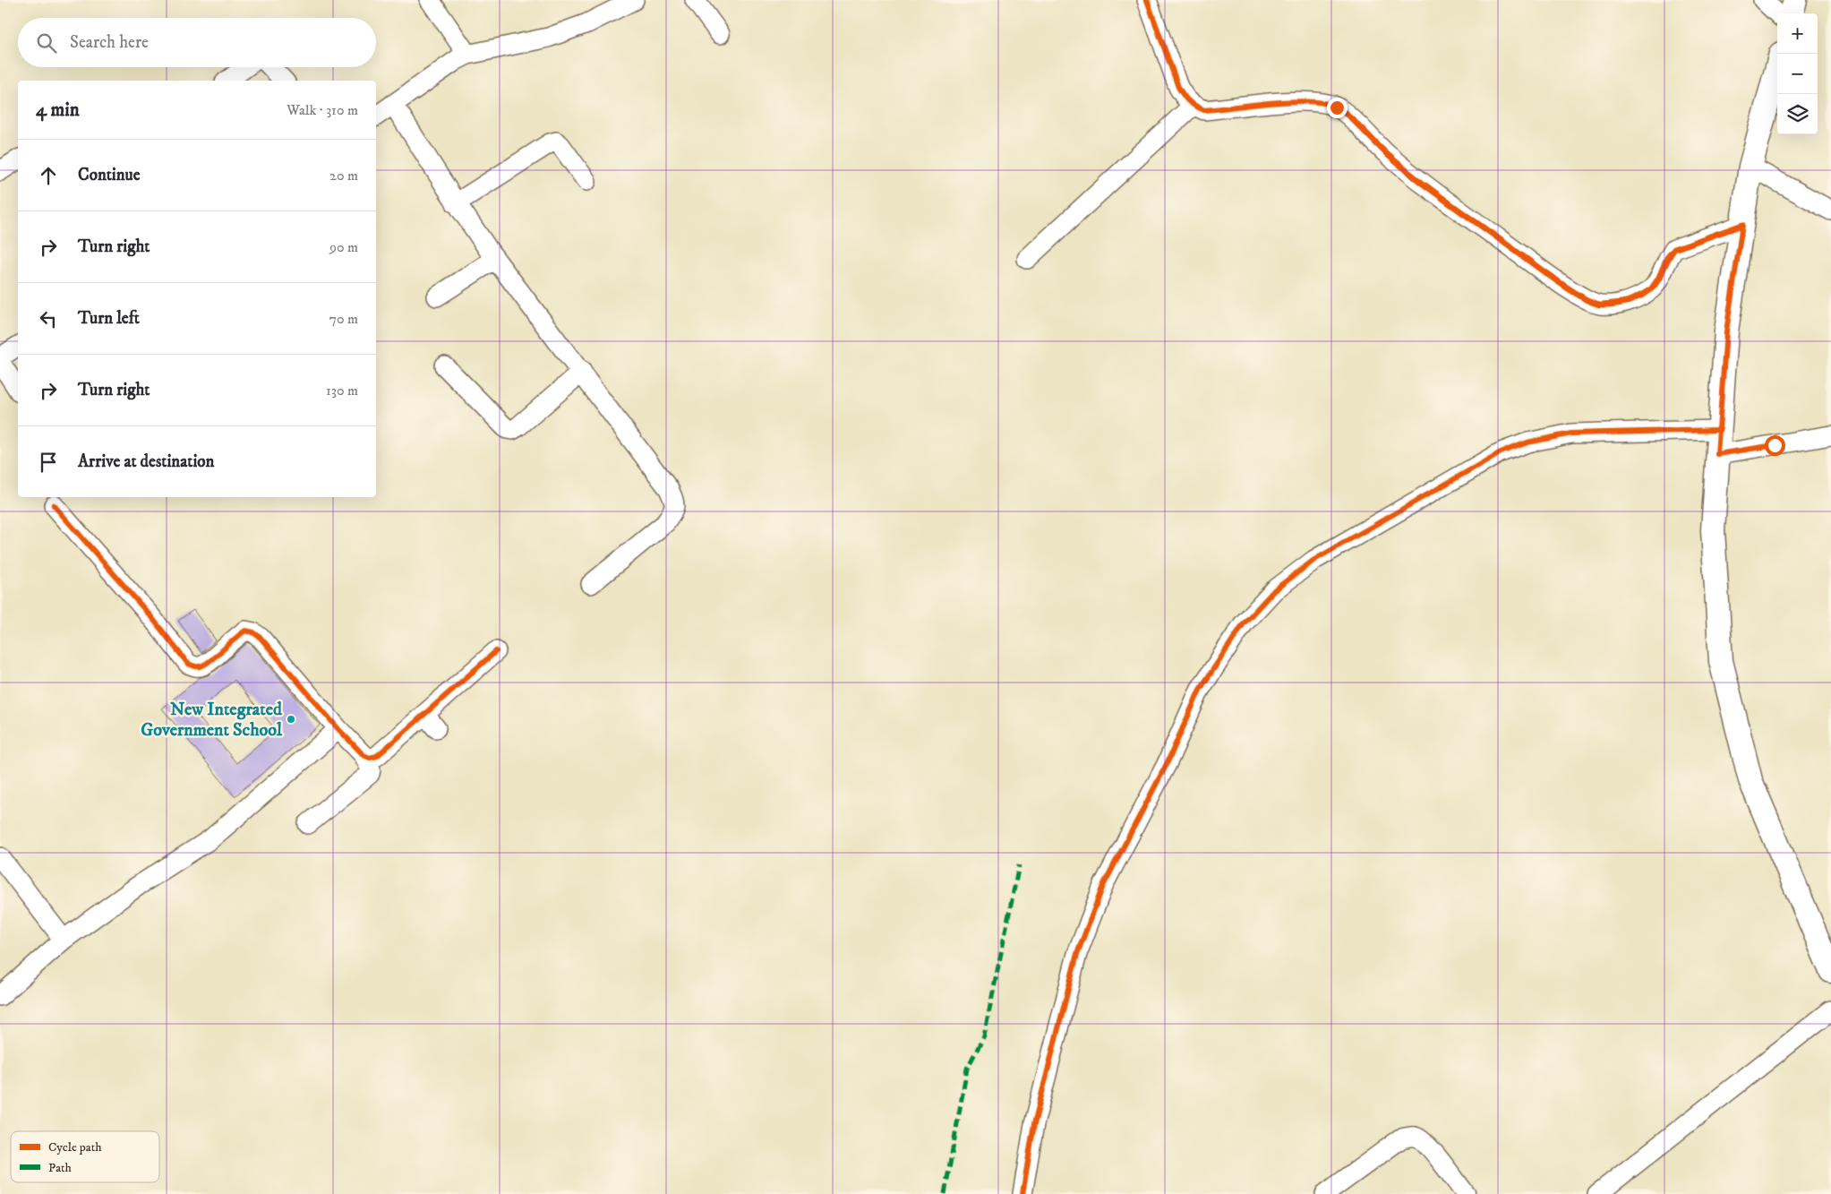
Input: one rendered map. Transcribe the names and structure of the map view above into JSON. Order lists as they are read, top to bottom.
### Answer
{
  "places": ["New Integrated Government School"],
  "legend": ["Cycle path", "Path"],
  "page": {
    "map_buttons": ["+", "−"],
    "search": "Search here",
    "heading": ["4 min", "Walk · 310 m"],
    "list": [
      ["Continue", "20 m"],
      ["Turn right", "90 m"],
      ["Turn left", "70 m"],
      ["Turn right", "130 m"],
      "Arrive at destination"
    ]
  }
}
